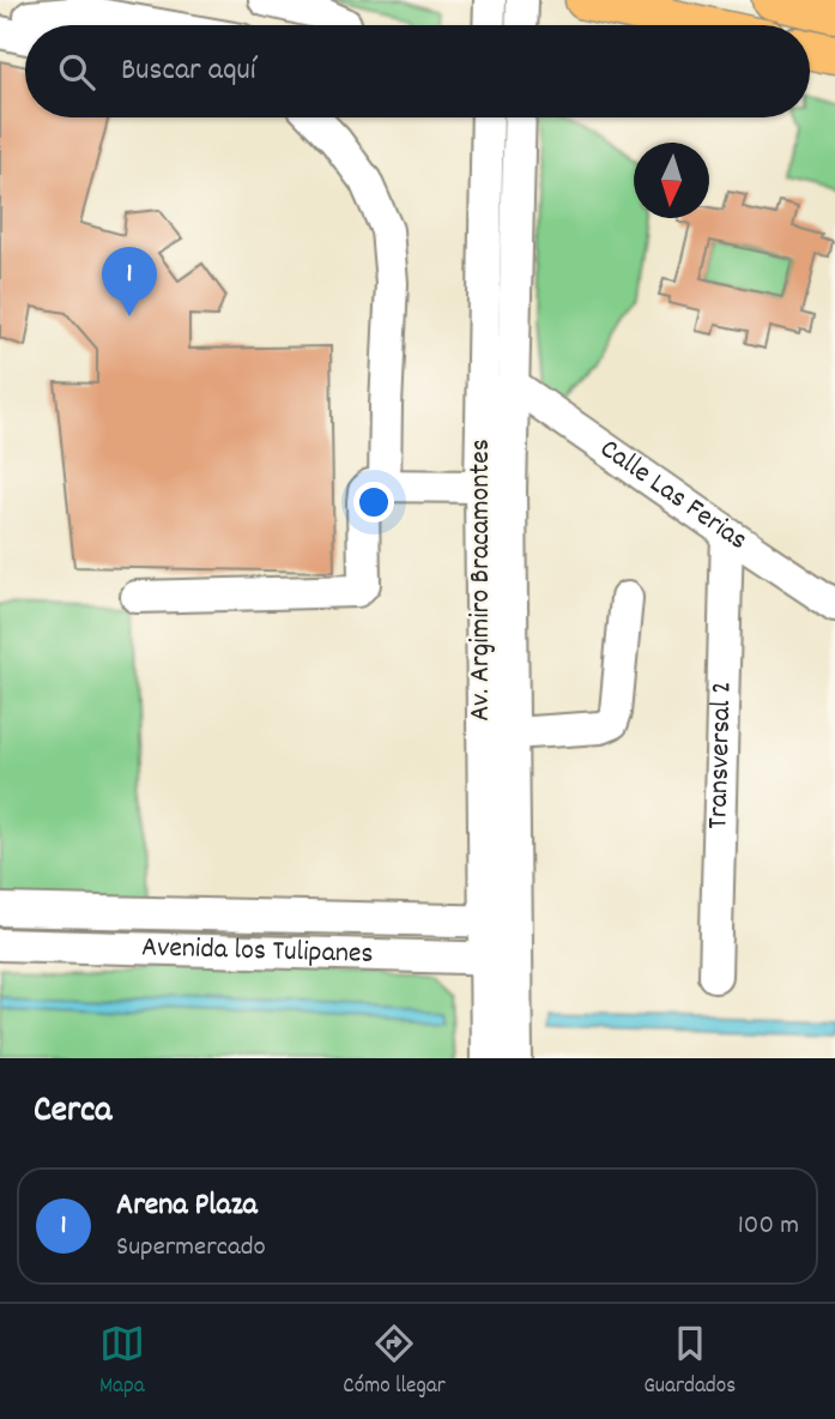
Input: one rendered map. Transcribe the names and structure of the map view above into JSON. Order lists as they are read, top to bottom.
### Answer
{
  "streets": {
    "street": [
      "Calle Las Ferias",
      "Av. Argimiro Bracamontes",
      "Transversal 2",
      "Avenida los Tulipanes"
    ]
  },
  "crossings": [
    ["Calle Las Ferias", "Transversal 2"],
    ["Av. Argimiro Bracamontes", "Avenida los Tulipanes"]
  ],
  "north": "bottom",
  "page": {
    "search": "Buscar aquí",
    "pins": "1",
    "heading": "Cerca",
    "list": [
      {
        "mark": "1",
        "name": "Arena Plaza",
        "note": "Supermercado",
        "value": "100 m"
      }
    ],
    "nav": ["Mapa", "Cómo llegar", "Guardados"]
  }
}
